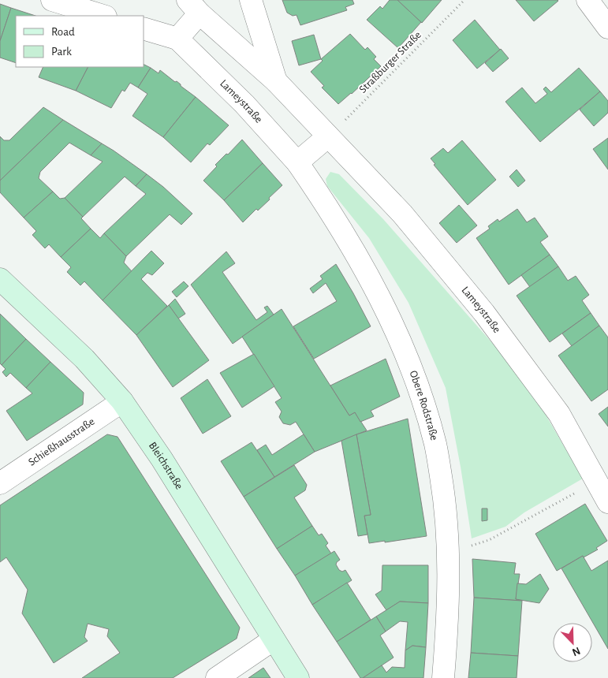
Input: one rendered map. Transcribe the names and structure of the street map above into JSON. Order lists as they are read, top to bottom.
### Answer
{
  "streets": {
    "street": [
      "Lameystraße",
      "Obere Rodstraße",
      "Schießhausstraße",
      "Bleichstraße"
    ],
    "path": ["Straßburger Straße"]
  },
  "crossings": [
    ["Straßburger Straße", "Lameystraße"],
    ["Lameystraße", "Obere Rodstraße"],
    ["Schießhausstraße", "Bleichstraße"]
  ],
  "legend": ["Road", "Park"],
  "north": "bottom right"
}
